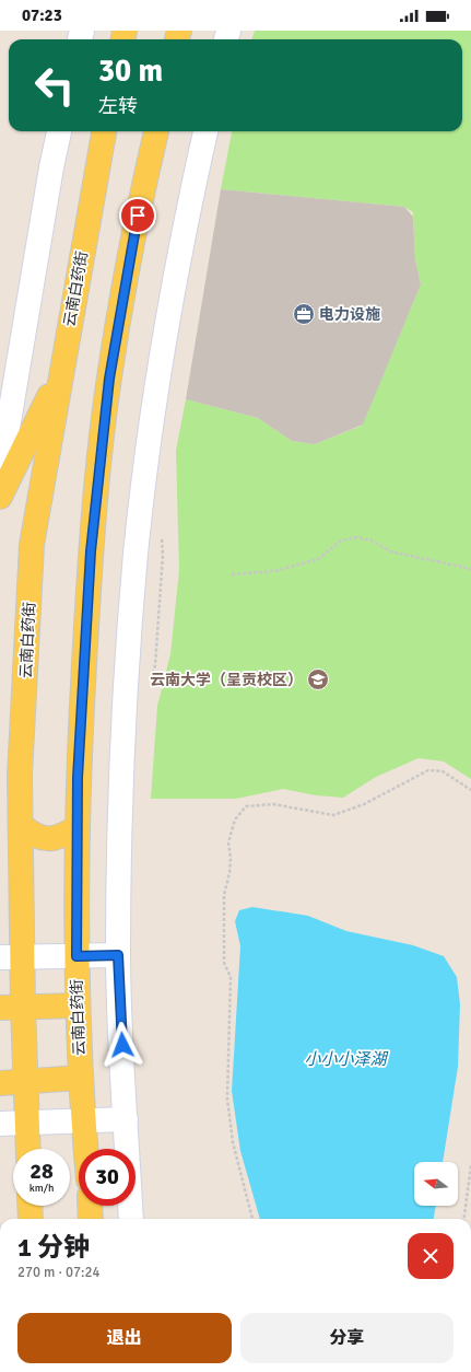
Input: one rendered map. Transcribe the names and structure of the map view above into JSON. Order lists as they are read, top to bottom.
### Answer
{
  "streets": {
    "main road": ["云南白药街"]
  },
  "water": ["小小小泽湖"],
  "places": {
    "office": ["电力设施"],
    "school or university": ["云南大学（呈贡校区）"]
  },
  "north": "left",
  "page": {
    "status": "07:23",
    "turn": ["30 m", "左转"],
    "speed": "28 km/h",
    "limit": "30",
    "heading": ["1 分钟", "270 m · 07:24"],
    "buttons": ["退出", "分享"]
  }
}
